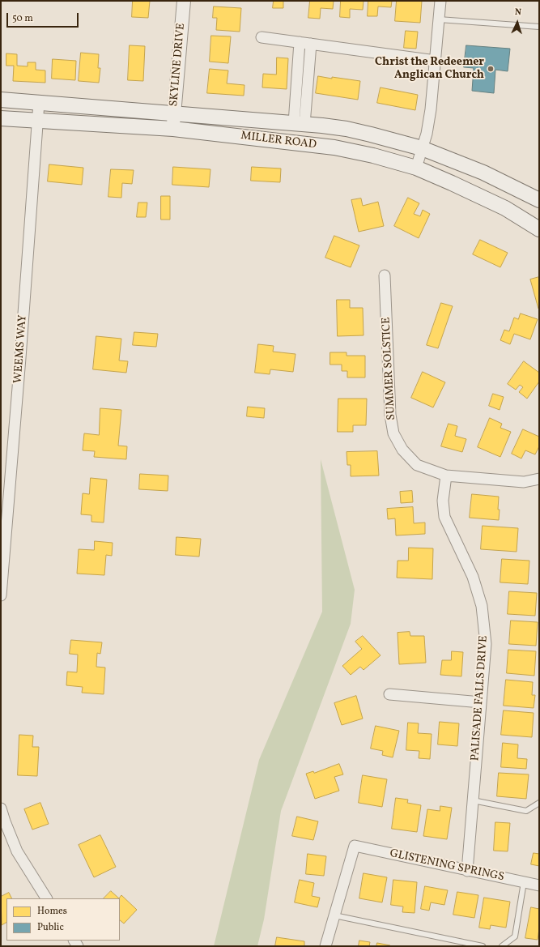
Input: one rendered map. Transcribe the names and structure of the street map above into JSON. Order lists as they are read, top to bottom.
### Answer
{
  "streets": {
    "main road": ["MILLER ROAD"],
    "street": [
      "SKYLINE DRIVE",
      "WEEMS WAY",
      "SUMMER SOLSTICE",
      "PALISADE FALLS DRIVE",
      "GLISTENING SPRINGS"
    ]
  },
  "crossings": [
    ["SKYLINE DRIVE", "MILLER ROAD"],
    ["MILLER ROAD", "WEEMS WAY"],
    ["SUMMER SOLSTICE", "PALISADE FALLS DRIVE"],
    ["PALISADE FALLS DRIVE", "GLISTENING SPRINGS"]
  ],
  "places": ["Christ the Redeemer Anglican Church"],
  "legend": ["Homes", "Public"],
  "scale_bar": "50 m",
  "north": "top"
}
